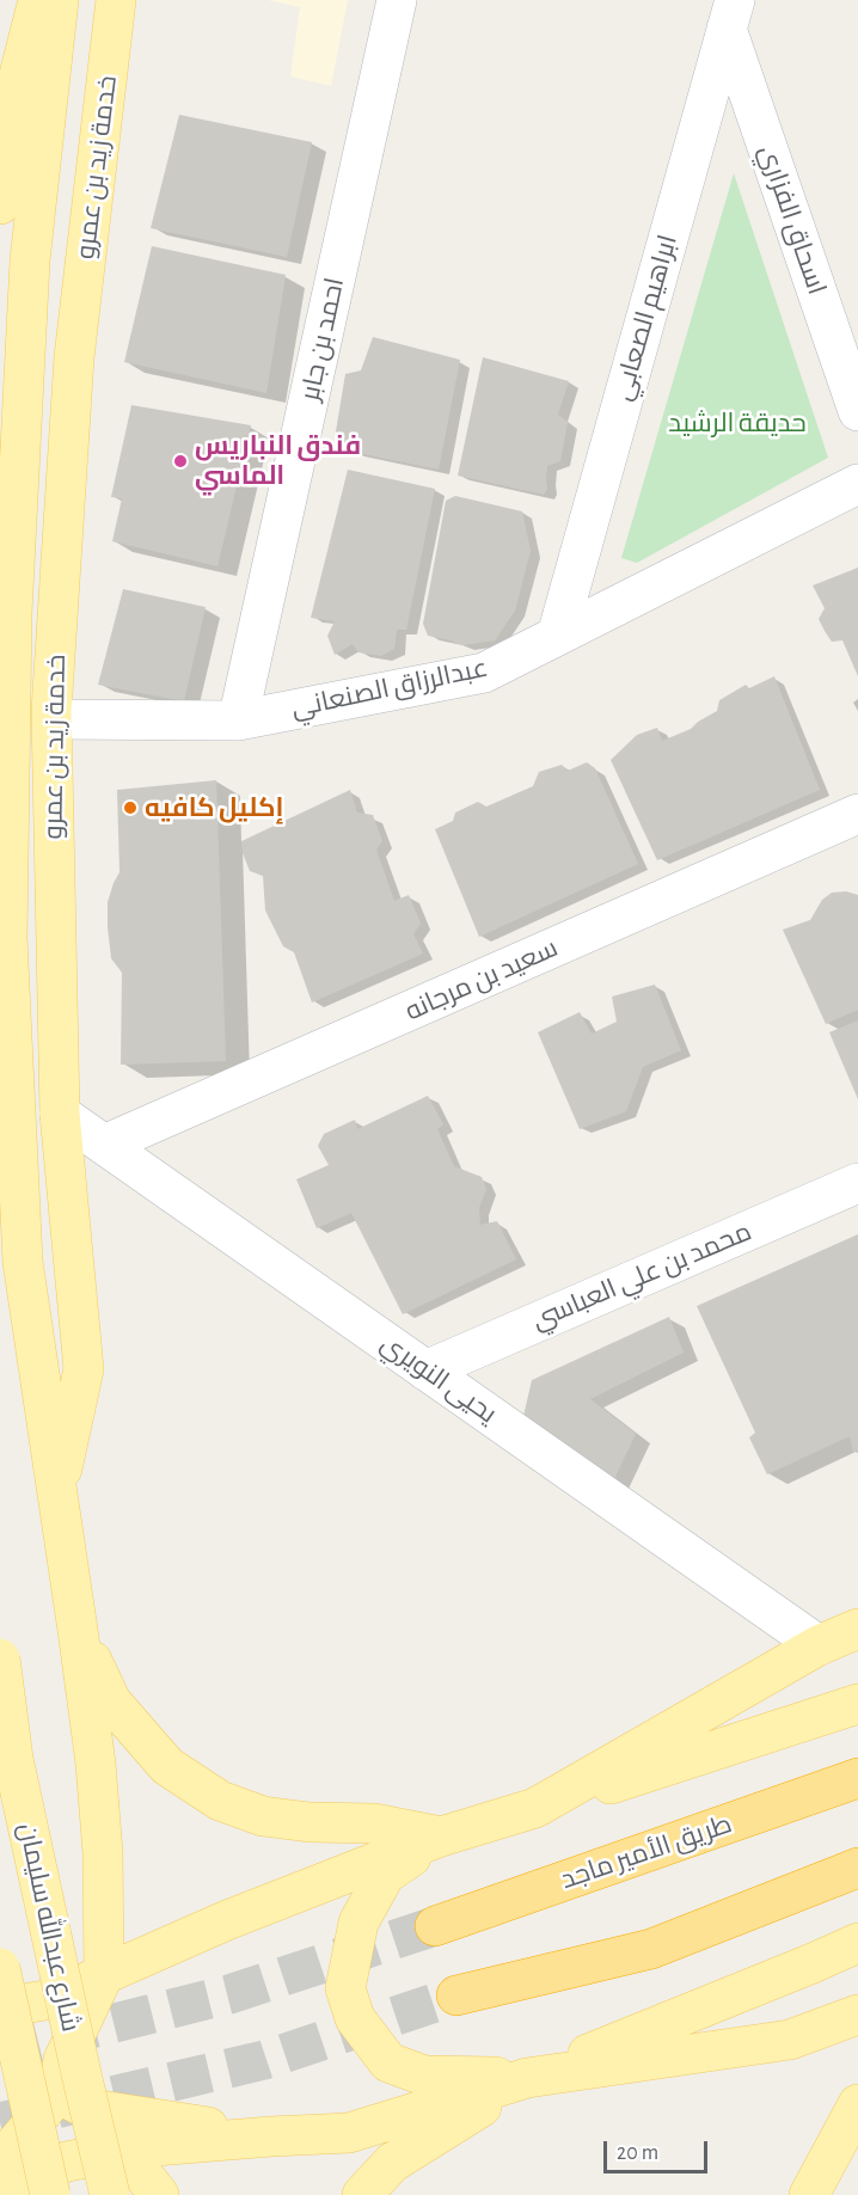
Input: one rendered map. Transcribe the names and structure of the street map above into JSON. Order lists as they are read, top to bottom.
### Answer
{
  "streets": {
    "highway": ["طريق الأمير ماجد"],
    "main road": ["خدمة زيد بن عمرو", "شارع عبدالله سليمان"],
    "street": [
      "اسحاق الفزاري",
      "ابراهيم الصعابي",
      "احمد بن جابر",
      "عبدالرزاق الصنعاني",
      "سعيد بن مرجانه",
      "محمد بن علي العباسي",
      "يحيى النويري"
    ]
  },
  "crossings": [
    ["خدمة زيد بن عمرو", "عبدالرزاق الصنعاني"],
    ["خدمة زيد بن عمرو", "يحيى النويري"],
    ["اسحاق الفزاري", "ابراهيم الصعابي"],
    ["ابراهيم الصعابي", "عبدالرزاق الصنعاني"],
    ["احمد بن جابر", "عبدالرزاق الصنعاني"],
    ["سعيد بن مرجانه", "يحيى النويري"],
    ["محمد بن علي العباسي", "يحيى النويري"]
  ],
  "parks": ["حديقة الرشيد"],
  "places": ["فندق النباريس الماسي", "إكليل كافيه"],
  "scale_bar": "20 m"
}
